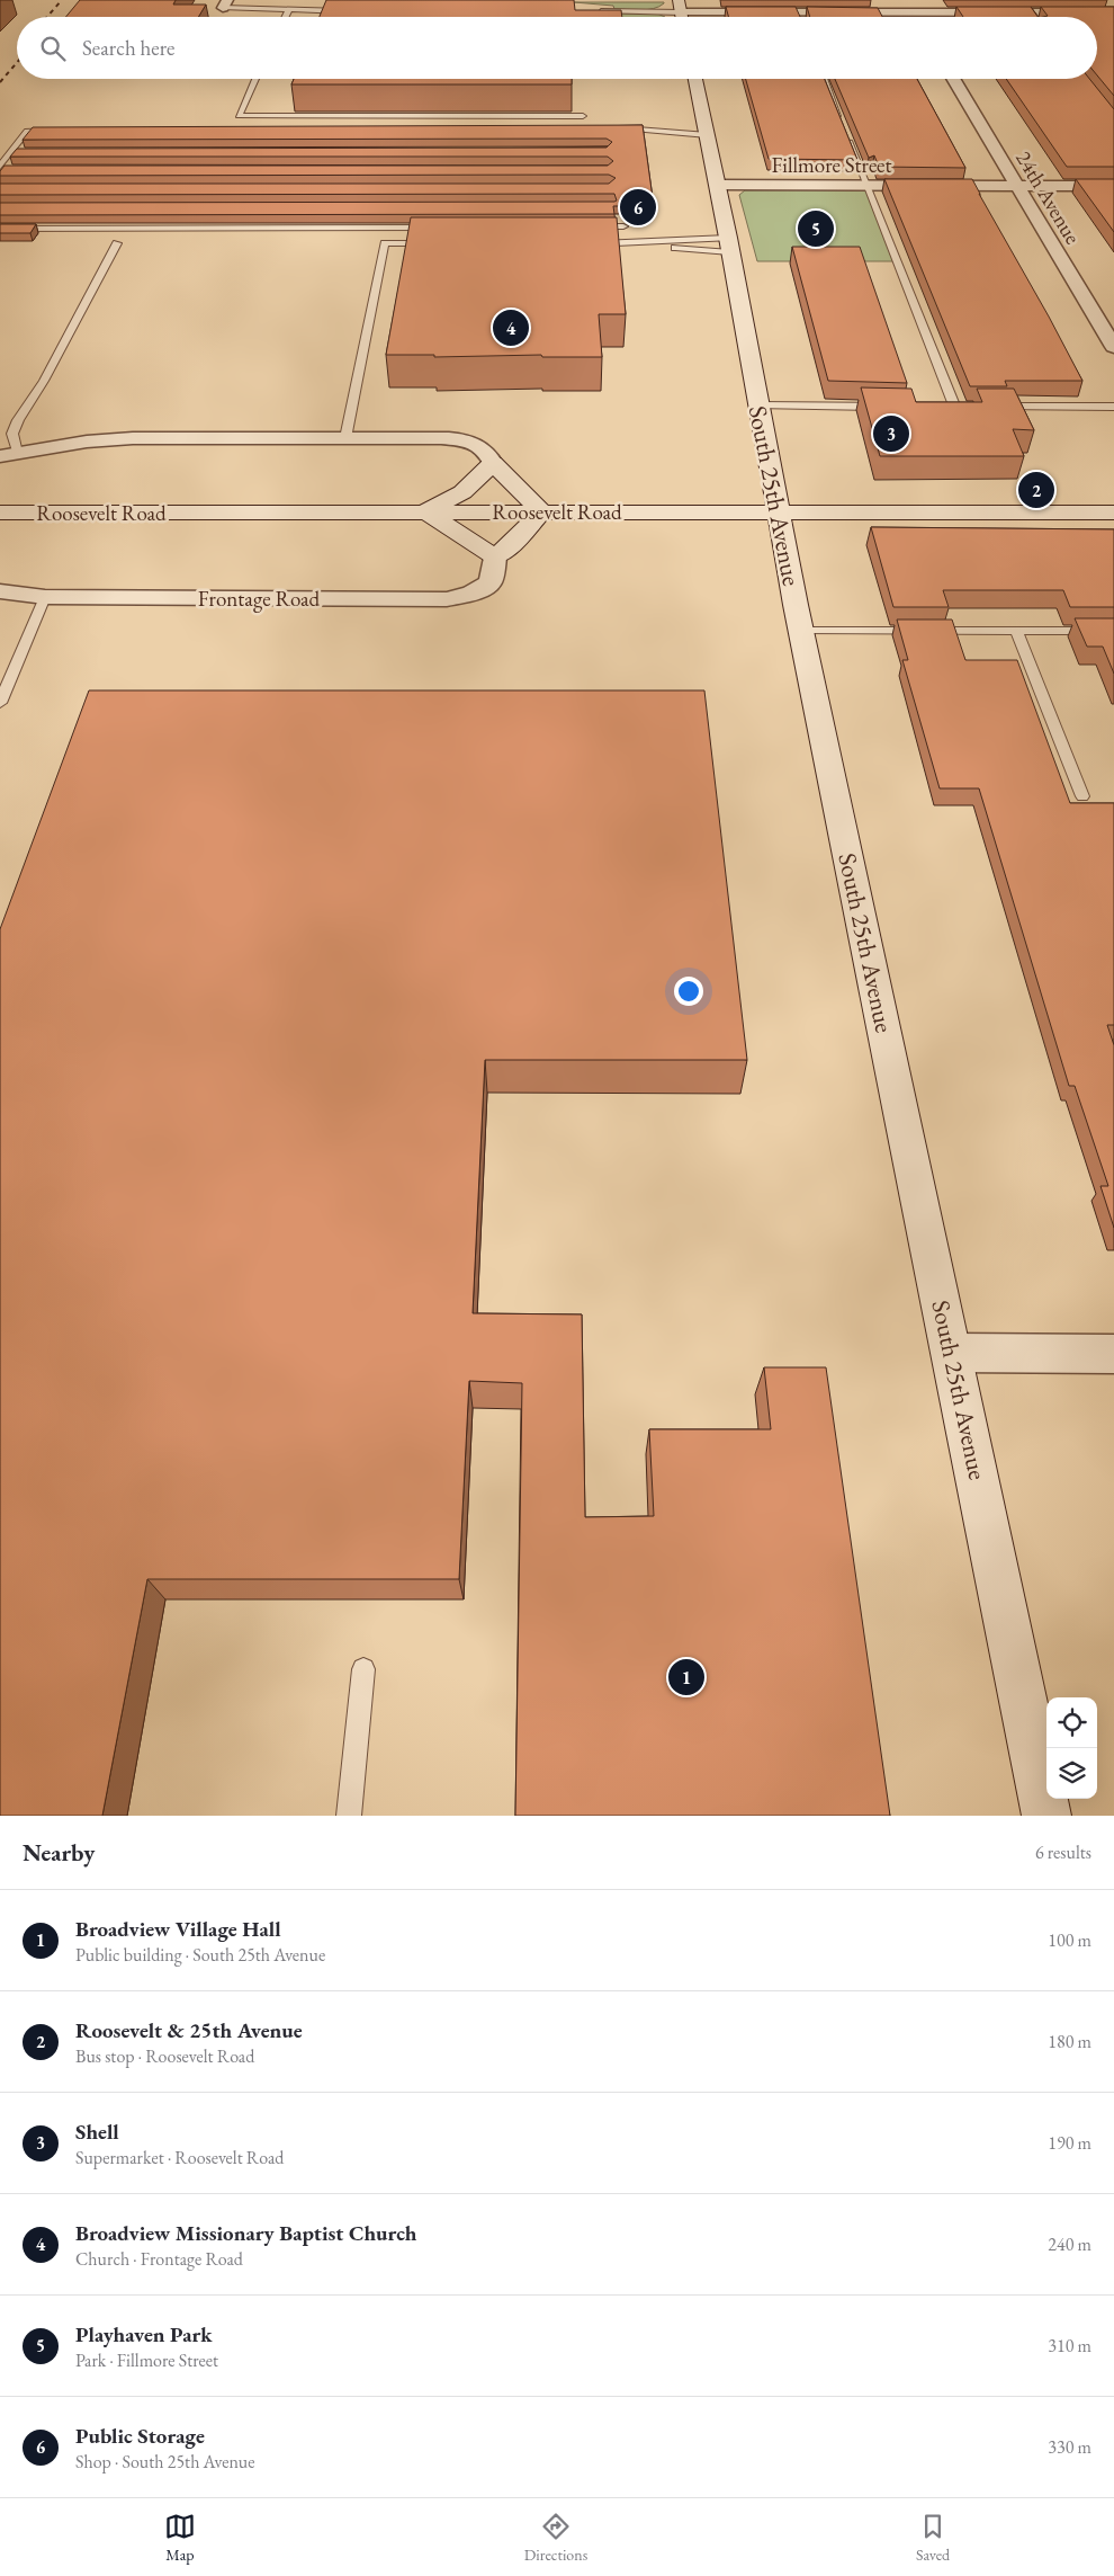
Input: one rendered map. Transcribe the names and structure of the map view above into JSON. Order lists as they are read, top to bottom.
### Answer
{
  "streets": {
    "main road": ["South 25th Avenue", "Roosevelt Road"],
    "street": ["Fillmore Street", "24th Avenue", "Frontage Road"]
  },
  "crossings": [
    ["Fillmore Street", "24th Avenue"],
    ["Fillmore Street", "South 25th Avenue"],
    ["South 25th Avenue", "Roosevelt Road"]
  ],
  "page": {
    "search": "Search here",
    "pins": [
      "6",
      "5",
      "4",
      "3",
      "2",
      "1"
    ],
    "heading": ["Nearby", "6 results"],
    "list": [
      {
        "mark": "1",
        "name": "Broadview Village Hall",
        "note": "Public building · South 25th Avenue",
        "value": "100 m"
      },
      {
        "mark": "2",
        "name": "Roosevelt & 25th Avenue",
        "note": "Bus stop · Roosevelt Road",
        "value": "180 m"
      },
      {
        "mark": "3",
        "name": "Shell",
        "note": "Supermarket · Roosevelt Road",
        "value": "190 m"
      },
      {
        "mark": "4",
        "name": "Broadview Missionary Baptist Church",
        "note": "Church · Frontage Road",
        "value": "240 m"
      },
      {
        "mark": "5",
        "name": "Playhaven Park",
        "note": "Park · Fillmore Street",
        "value": "310 m"
      },
      {
        "mark": "6",
        "name": "Public Storage",
        "note": "Shop · South 25th Avenue",
        "value": "330 m"
      }
    ],
    "nav": ["Map", "Directions", "Saved"]
  }
}
